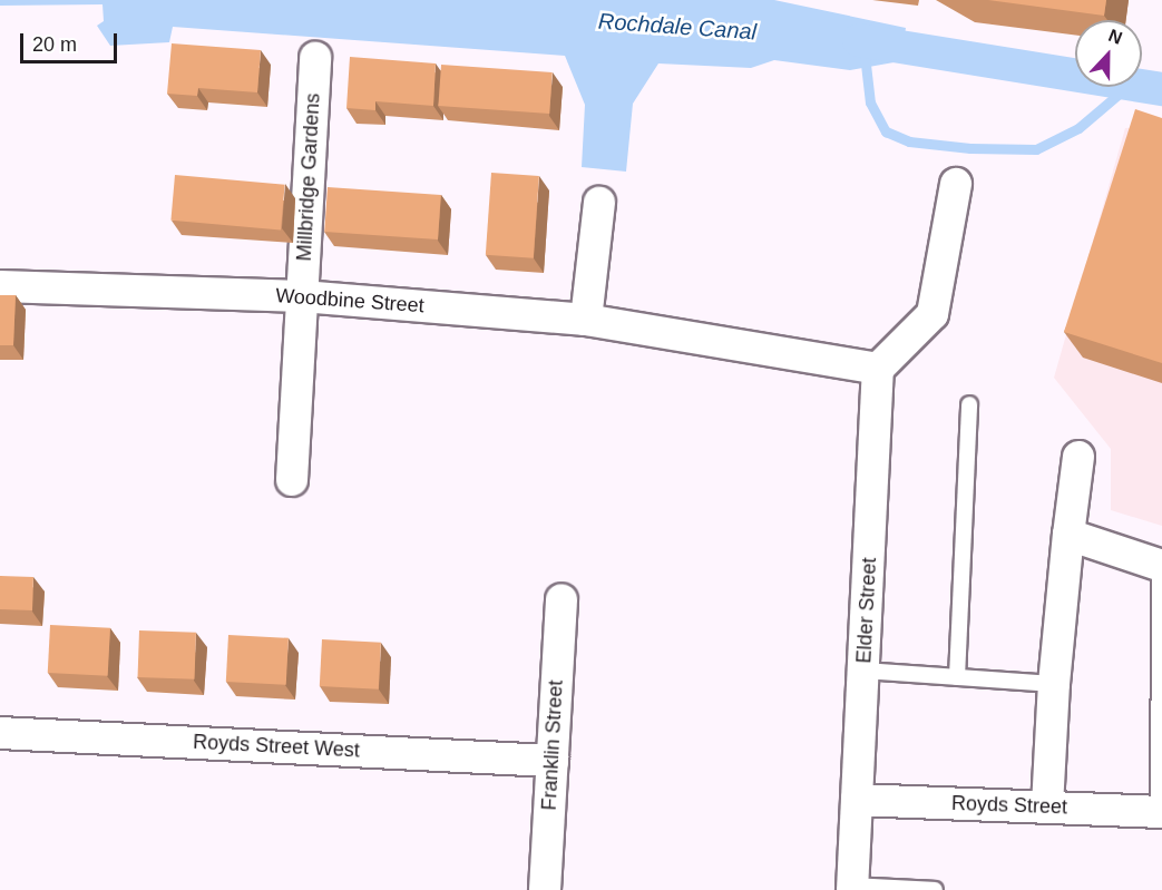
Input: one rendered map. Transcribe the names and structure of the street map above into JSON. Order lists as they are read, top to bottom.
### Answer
{
  "streets": {
    "street": [
      "Millbridge Gardens",
      "Woodbine Street",
      "Elder Street",
      "Franklin Street",
      "Royds Street West",
      "Royds Street"
    ]
  },
  "crossings": [
    ["Millbridge Gardens", "Woodbine Street"],
    ["Woodbine Street", "Elder Street"],
    ["Elder Street", "Royds Street"],
    ["Franklin Street", "Royds Street West"]
  ],
  "water": ["Rochdale Canal"],
  "scale_bar": "20 m",
  "north": "top"
}
